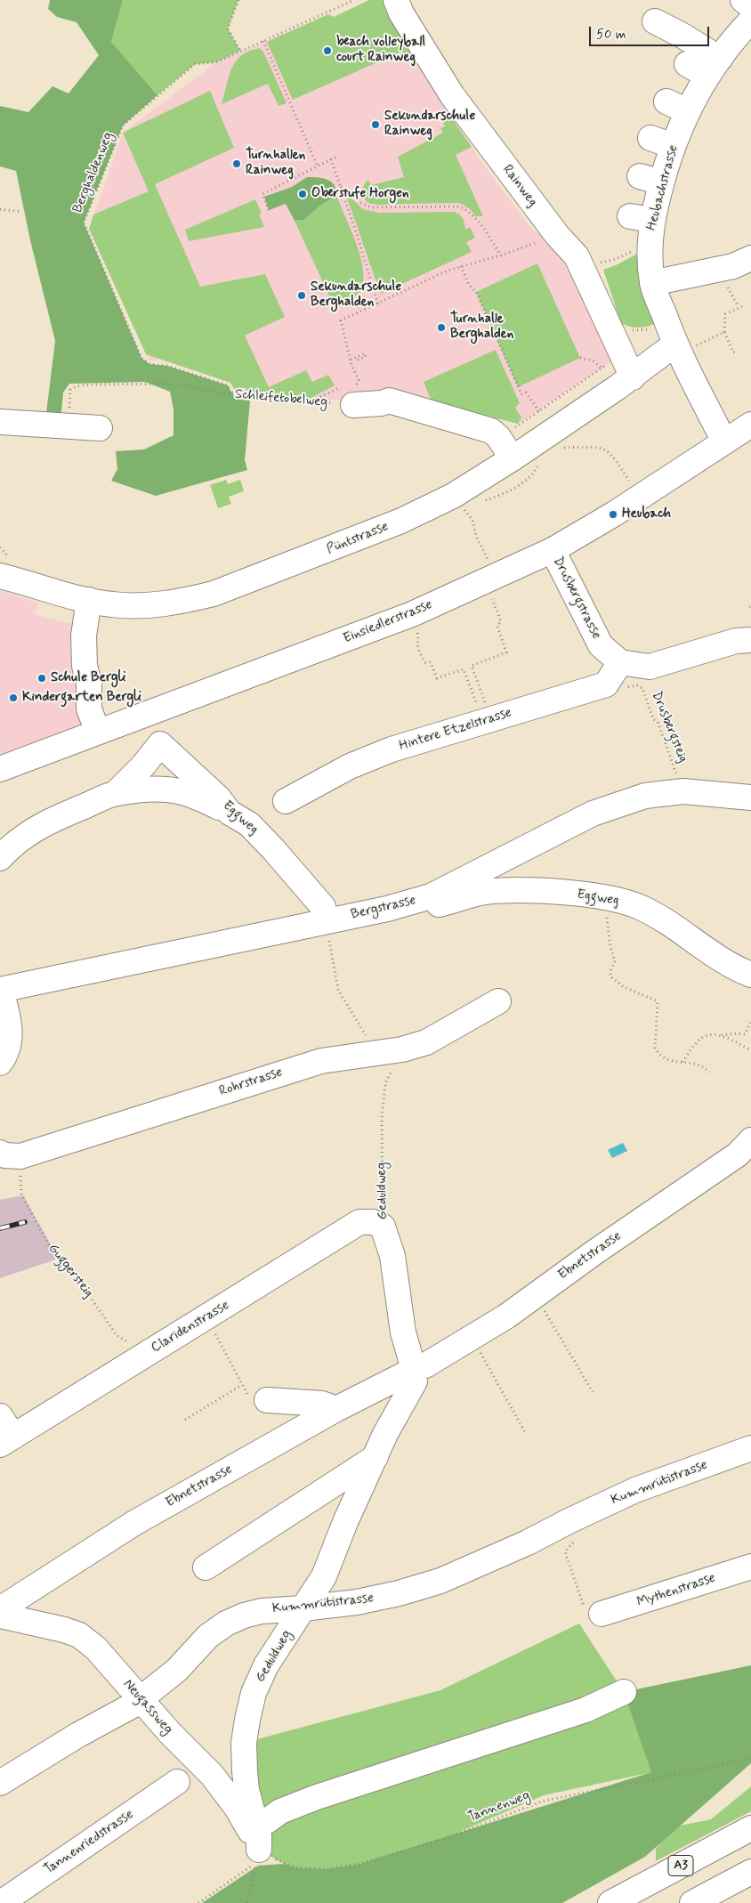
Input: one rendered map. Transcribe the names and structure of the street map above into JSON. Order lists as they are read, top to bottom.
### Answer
{
  "streets": {
    "main road": [
      "Rainweg",
      "Heubachstrasse",
      "Püntstrasse",
      "Drusbergstrasse",
      "Einsiedlerstrasse",
      "Hintere Etzelstrasse",
      "Eggweg",
      "Bergstrasse",
      "Rohrstrasse",
      "Geduldweg",
      "Ebnetstrasse",
      "Claridenstrasse",
      "Kummrütistrasse",
      "Mythenstrasse",
      "Neugassweg",
      "Tannenriedstrasse",
      "A3"
    ],
    "path": [
      "Berghaldenweg",
      "Schleifetobelweg",
      "Drusbergsteig",
      "Guggersteig",
      "Tannenweg"
    ]
  },
  "crossings": [
    ["Berghaldenweg", "Schleifetobelweg"],
    ["Rainweg", "Püntstrasse"],
    ["Heubachstrasse", "Püntstrasse"],
    ["Heubachstrasse", "Einsiedlerstrasse"],
    ["Drusbergstrasse", "Einsiedlerstrasse"],
    ["Drusbergstrasse", "Hintere Etzelstrasse"],
    ["Drusbergsteig", "Bergstrasse"],
    ["Eggweg", "Bergstrasse"],
    ["Rohrstrasse", "Geduldweg"],
    ["Geduldweg", "Ebnetstrasse"],
    ["Geduldweg", "Claridenstrasse"],
    ["Geduldweg", "Kummrütistrasse"],
    ["Geduldweg", "Neugassweg"],
    ["Geduldweg", "Tannenweg"],
    ["Guggersteig", "Claridenstrasse"],
    ["Kummrütistrasse", "Neugassweg"],
    ["Neugassweg", "Tannenweg"]
  ],
  "places": [
    "beach volleyball court Rainweg",
    "Sekundarschule Rainweg",
    "Turnhallen Rainweg",
    "Oberstufe Horgen",
    "Sekundarschule Berghalden",
    "Turnhalle Berghalden",
    "Heubach",
    "Schule Bergli",
    "Kindergarten Bergli"
  ],
  "scale_bar": "50 m"
}
